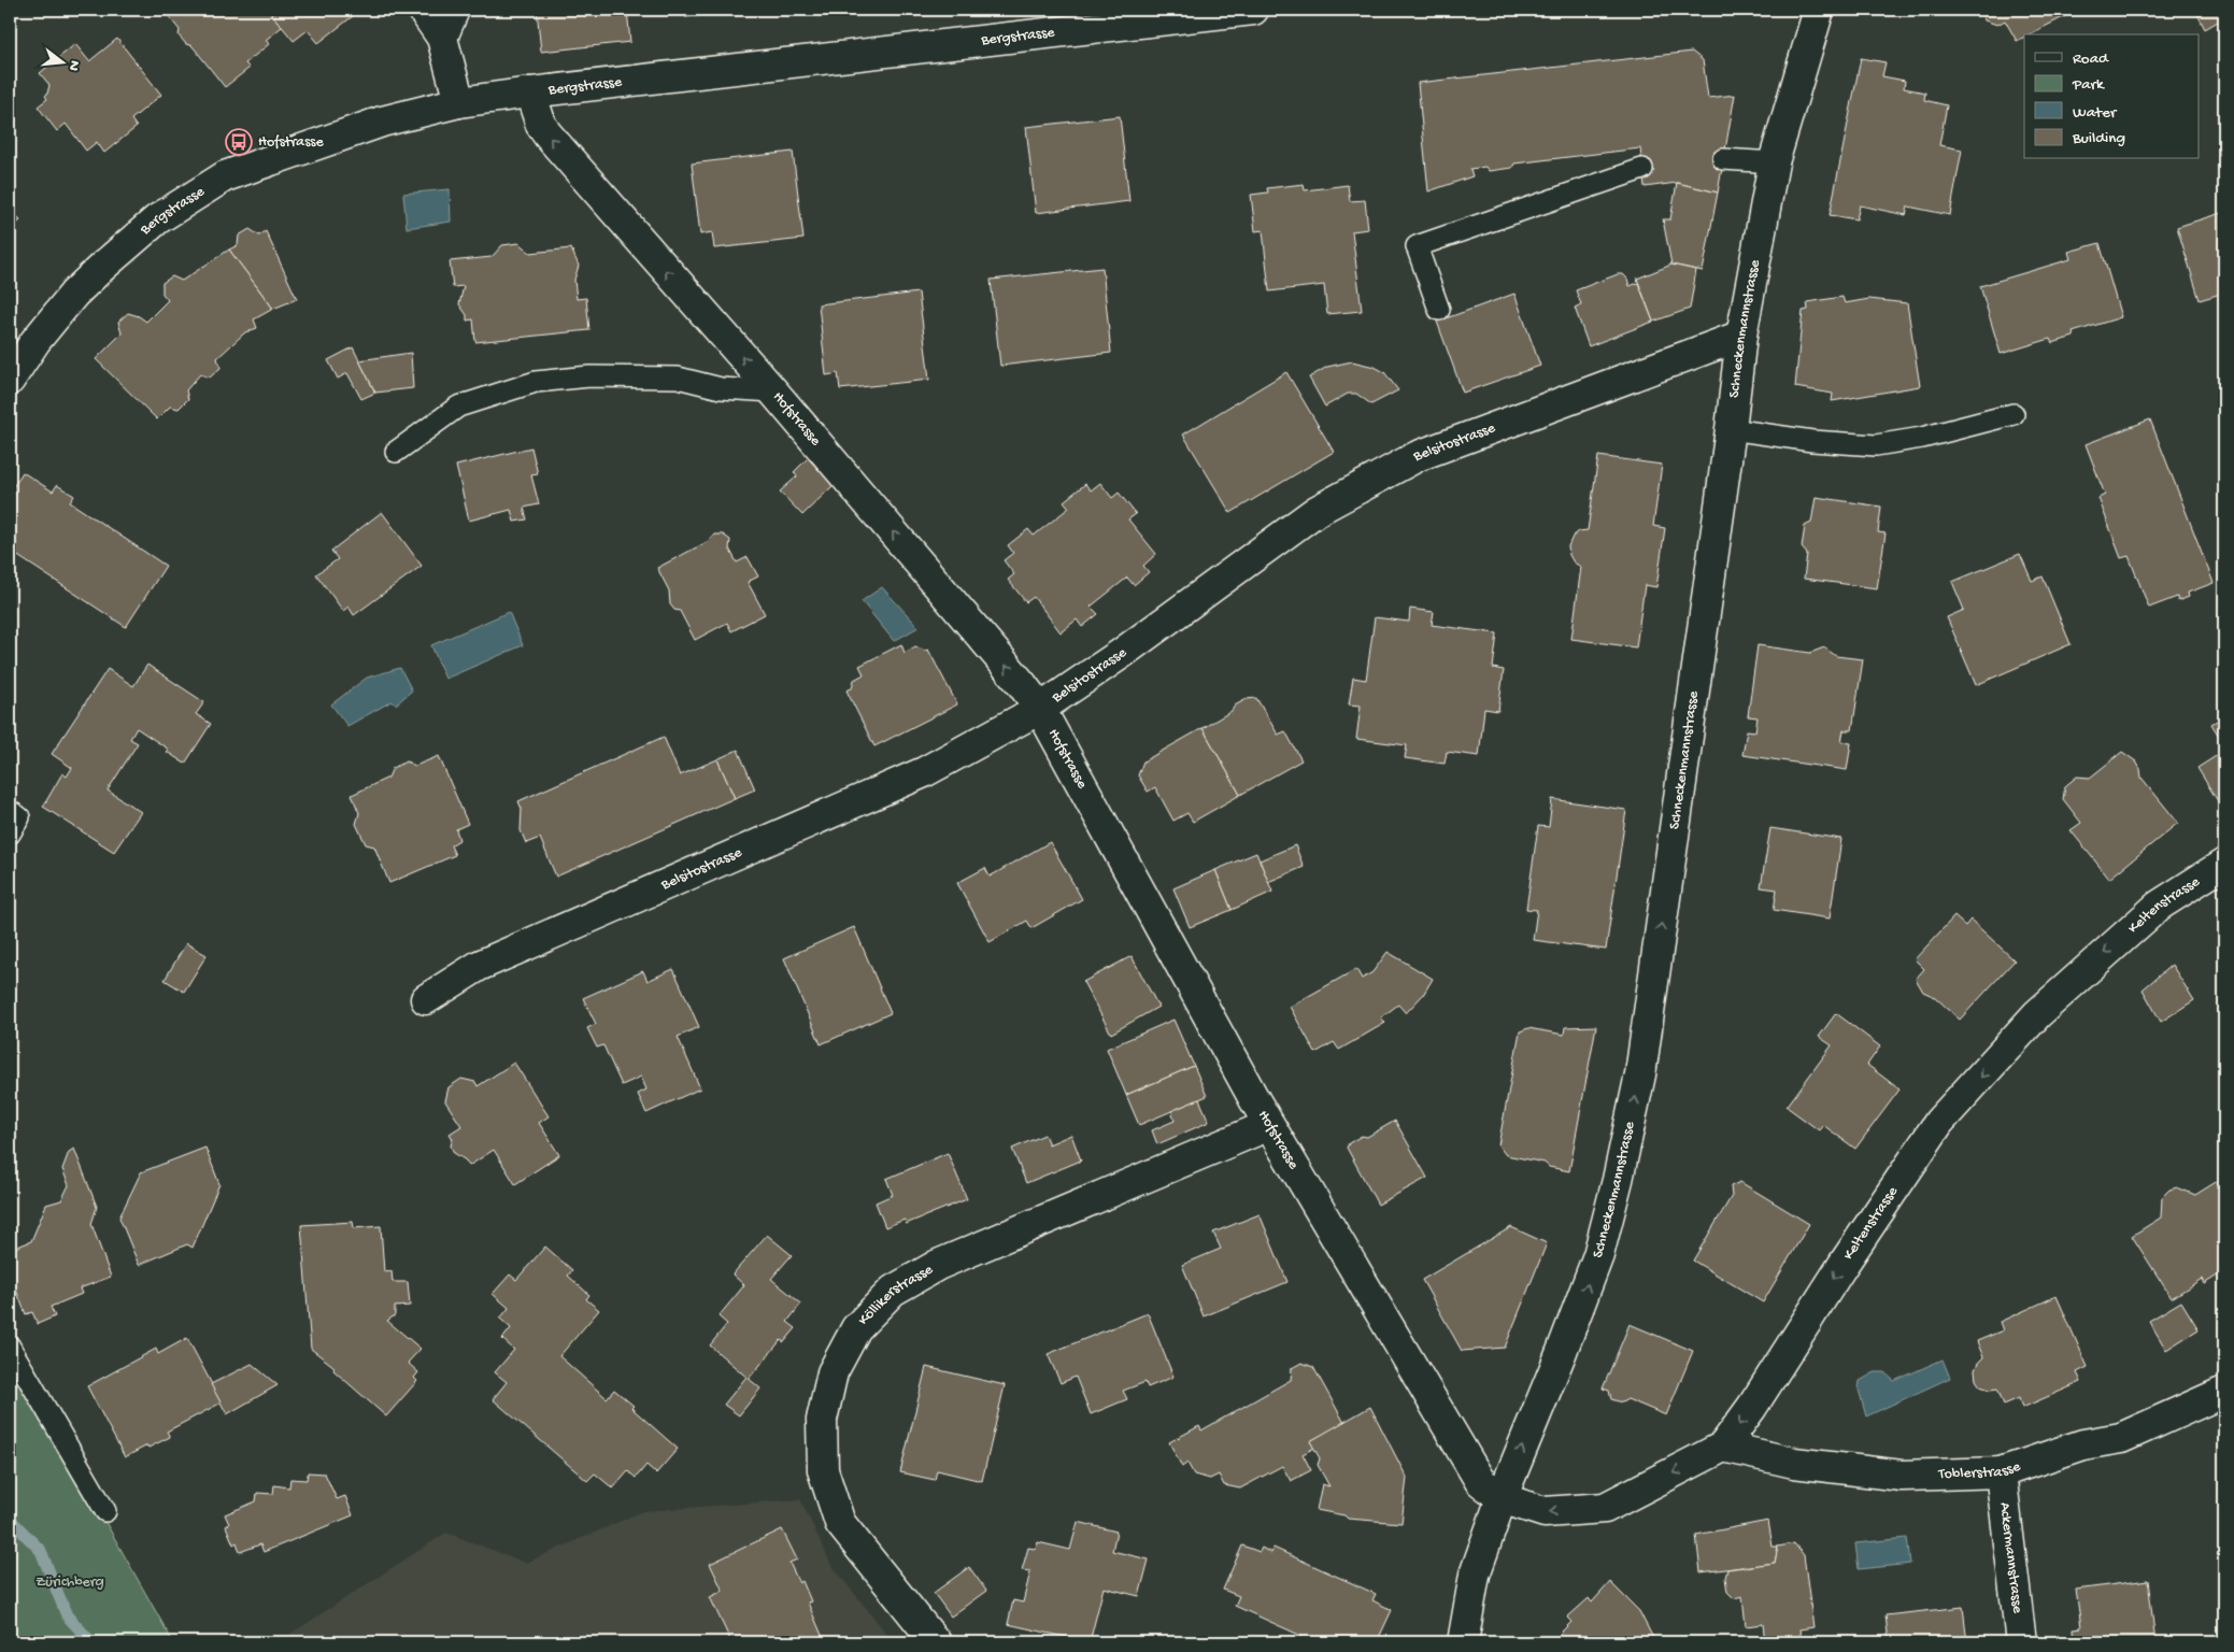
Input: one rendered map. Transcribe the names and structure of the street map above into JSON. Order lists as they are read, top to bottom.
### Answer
{
  "streets": {
    "street": [
      "Bergstrasse",
      "Schneckenmannstrasse",
      "Hofstrasse",
      "Belsitostrasse",
      "Keltenstrasse",
      "Köllikerstrasse",
      "Toblerstrasse",
      "Ackermannstrasse"
    ]
  },
  "crossings": [
    ["Bergstrasse", "Hofstrasse"],
    ["Schneckenmannstrasse", "Hofstrasse"],
    ["Schneckenmannstrasse", "Belsitostrasse"],
    ["Schneckenmannstrasse", "Keltenstrasse"],
    ["Hofstrasse", "Belsitostrasse"],
    ["Hofstrasse", "Keltenstrasse"],
    ["Hofstrasse", "Köllikerstrasse"],
    ["Keltenstrasse", "Toblerstrasse"],
    ["Toblerstrasse", "Ackermannstrasse"]
  ],
  "one_way": ["Schneckenmannstrasse", "Hofstrasse", "Keltenstrasse"],
  "parks": ["Zürichberg"],
  "places": {
    "bus stop": ["Hofstrasse"]
  },
  "legend": [
    "Road",
    "Park",
    "Water",
    "Building"
  ],
  "north": "right"
}
